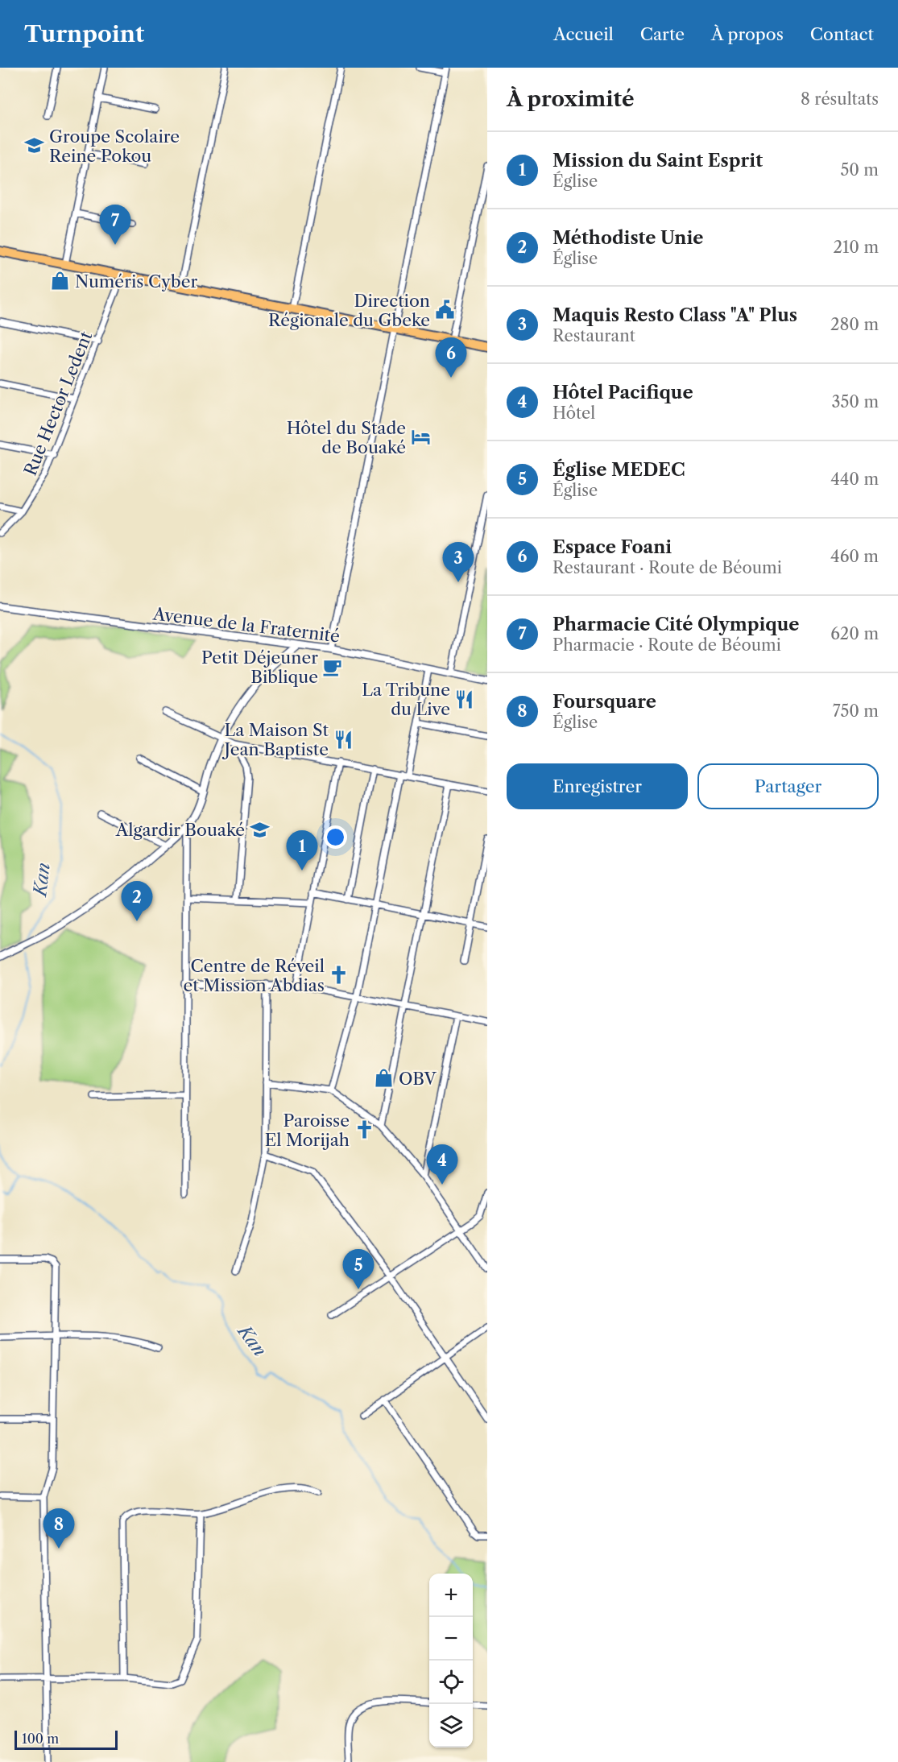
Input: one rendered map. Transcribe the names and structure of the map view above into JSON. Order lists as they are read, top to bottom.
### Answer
{
  "streets": {
    "street": ["Rue Hector Ledent", "Avenue de la Fraternité"]
  },
  "water": ["Kan"],
  "places": {
    "school or university": ["Groupe Scolaire Reine Pokou", "Algardir Bouaké"],
    "shop": ["Numéris Cyber", "OBV"],
    "public building": ["Direction Régionale du Gbeke"],
    "hotel": ["Hôtel du Stade de Bouaké"],
    "cafe": ["Petit Déjeuner Biblique"],
    "restaurant": ["La Tribune du Live", "La Maison St Jean Baptiste"],
    "church": ["Centre de Réveil et Mission Abdias", "Paroisse El Morijah"]
  },
  "scale_bar": "100 m",
  "page": {
    "header": "Turnpoint",
    "nav": [
      "Accueil",
      "Carte",
      "À propos",
      "Contact"
    ],
    "heading": ["À proximité", "8 résultats"],
    "list": [
      {
        "mark": "1",
        "name": "Mission du Saint Esprit",
        "note": "Église",
        "value": "50 m"
      },
      {
        "mark": "2",
        "name": "Méthodiste Unie",
        "note": "Église",
        "value": "210 m"
      },
      {
        "mark": "3",
        "name": "Maquis Resto Class \"A\" Plus",
        "note": "Restaurant",
        "value": "280 m"
      },
      {
        "mark": "4",
        "name": "Hôtel Pacifique",
        "note": "Hôtel",
        "value": "350 m"
      },
      {
        "mark": "5",
        "name": "Église MEDEC",
        "note": "Église",
        "value": "440 m"
      },
      {
        "mark": "6",
        "name": "Espace Foani",
        "note": "Restaurant · Route de Béoumi",
        "value": "460 m"
      },
      {
        "mark": "7",
        "name": "Pharmacie Cité Olympique",
        "note": "Pharmacie · Route de Béoumi",
        "value": "620 m"
      },
      {
        "mark": "8",
        "name": "Foursquare",
        "note": "Église",
        "value": "750 m"
      }
    ],
    "pins": [
      "7",
      "6",
      "3",
      "1",
      "2",
      "4",
      "5",
      "8"
    ],
    "buttons": ["Enregistrer", "Partager"],
    "map_buttons": ["+", "−"],
    "scale": "100 m"
  }
}
